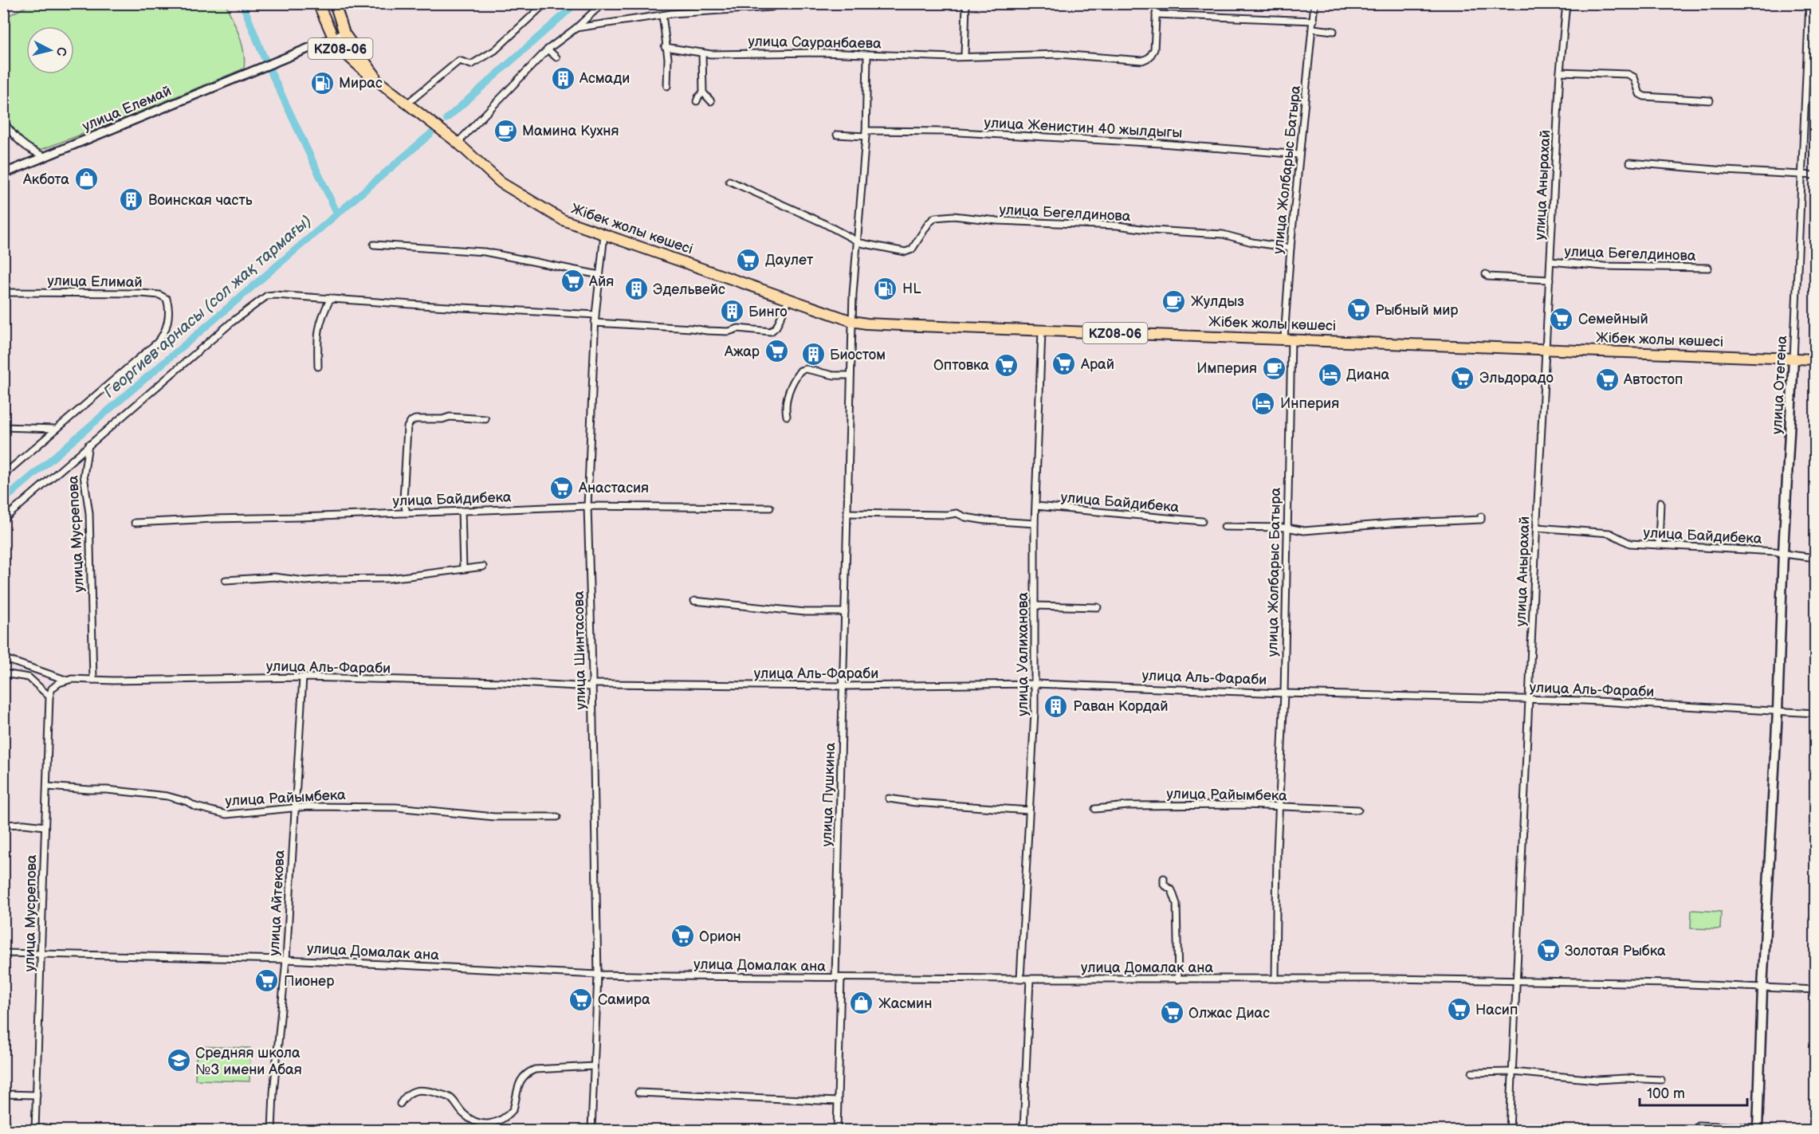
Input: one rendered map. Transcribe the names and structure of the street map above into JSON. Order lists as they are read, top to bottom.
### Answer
{
  "streets": {
    "highway": ["KZ08-06", "Жібек жолы көшесі"],
    "main road": ["улица Отегена"],
    "street": [
      "улица Сауранбаева",
      "улица Елемай",
      "улица Женистин 40 жылдыгы",
      "улица Жолбарыс Батыра",
      "улица Анырахай",
      "улица Бегелдинова",
      "улица Елимай",
      "улица Байдибека",
      "улица Мусрепова",
      "улица Шинтасова",
      "улица Уалиханова",
      "улица Аль-Фараби",
      "улица Пушкина",
      "улица Райымбека",
      "улица Айтекова",
      "улица Домалак ана"
    ]
  },
  "crossings": [
    ["улица Сауранбаева", "улица Пушкина"],
    ["KZ08-06", "улица Елемай"],
    ["KZ08-06", "Жібек жолы көшесі"],
    ["улица Женистин 40 жылдыгы", "улица Жолбарыс Батыра"],
    ["улица Женистин 40 жылдыгы", "улица Пушкина"],
    ["улица Жолбарыс Батыра", "улица Бегелдинова"],
    ["улица Жолбарыс Батыра", "Жібек жолы көшесі"],
    ["улица Жолбарыс Батыра", "улица Аль-Фараби"],
    ["улица Жолбарыс Батыра", "улица Райымбека"],
    ["улица Жолбарыс Батыра", "улица Домалак ана"],
    ["улица Анырахай", "улица Бегелдинова"],
    ["улица Анырахай", "Жібек жолы көшесі"],
    ["улица Анырахай", "улица Байдибека"],
    ["улица Анырахай", "улица Аль-Фараби"],
    ["улица Анырахай", "улица Домалак ана"],
    ["улица Бегелдинова", "улица Пушкина"],
    ["Жібек жолы көшесі", "улица Отегена"],
    ["Жібек жолы көшесі", "улица Шинтасова"],
    ["Жібек жолы көшесі", "улица Уалиханова"],
    ["Жібек жолы көшесі", "улица Пушкина"],
    ["улица Отегена", "улица Байдибека"],
    ["улица Отегена", "улица Аль-Фараби"],
    ["улица Отегена", "улица Домалак ана"],
    ["улица Байдибека", "улица Шинтасова"],
    ["улица Байдибека", "улица Уалиханова"],
    ["улица Мусрепова", "улица Аль-Фараби"],
    ["улица Мусрепова", "улица Райымбека"],
    ["улица Мусрепова", "улица Домалак ана"],
    ["улица Шинтасова", "улица Аль-Фараби"],
    ["улица Шинтасова", "улица Домалак ана"],
    ["улица Уалиханова", "улица Аль-Фараби"],
    ["улица Уалиханова", "улица Домалак ана"],
    ["улица Аль-Фараби", "улица Пушкина"],
    ["улица Аль-Фараби", "улица Айтекова"],
    ["улица Пушкина", "улица Домалак ана"],
    ["улица Райымбека", "улица Айтекова"],
    ["улица Айтекова", "улица Домалак ана"]
  ],
  "water": ["Георгиев арнасы (сол жақ тармағы)"],
  "places": {
    "building": [
      "Асмади",
      "Воинская часть",
      "Эдельвейс",
      "Бинго",
      "Биостом",
      "Раван Кордай"
    ],
    "fuel station": ["Мирас", "HL"],
    "cafe": ["Мамина Кухня", "Жулдыз", "Империя"],
    "shop": ["Акбота", "Жасмин"],
    "supermarket": [
      "Даулет",
      "Айя",
      "Рыбный мир",
      "Семейный",
      "Ажар",
      "Арай",
      "Оптовка",
      "Эльдорадо",
      "Автостоп",
      "Анастасия",
      "Орион",
      "Золотая Рыбка",
      "Пионер",
      "Самира",
      "Насип",
      "Олжас Диас"
    ],
    "hotel": ["Диана", "Инперия"],
    "school or university": ["Средняя школа №3 имени Абая"]
  },
  "scale_bar": "100 m",
  "north": "right"
}
